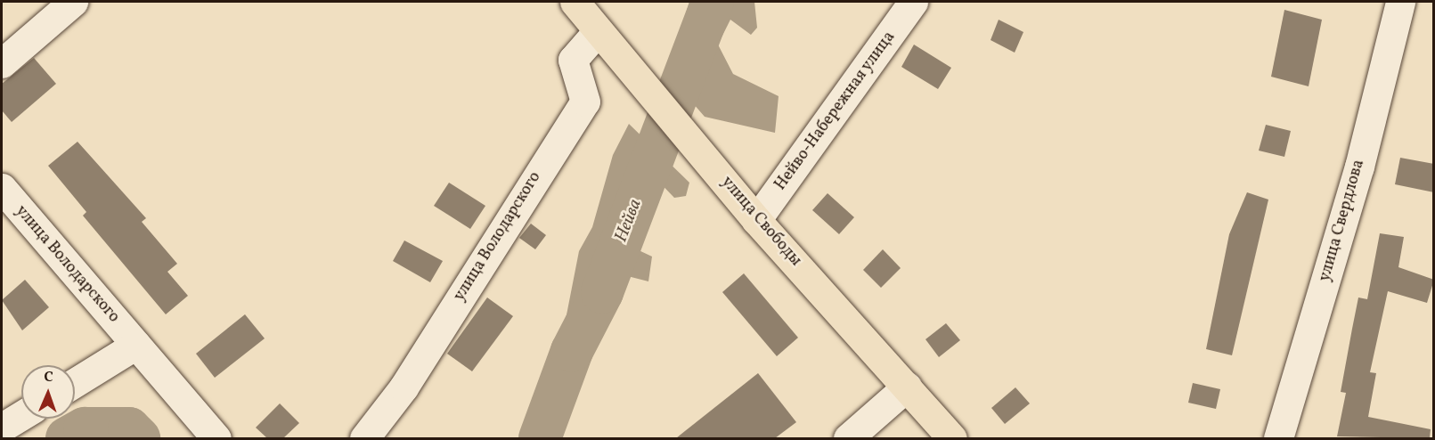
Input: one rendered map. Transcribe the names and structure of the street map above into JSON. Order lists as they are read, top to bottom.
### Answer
{
  "streets": {
    "main road": ["улица Свободы"],
    "street": ["Нейво-Набережная улица", "улица Свердлова", "улица Володарского"]
  },
  "crossings": [
    ["Нейво-Набережная улица", "улица Свободы"],
    ["улица Свободы", "улица Володарского"]
  ],
  "water": ["Нейва"],
  "north": "top"
}
